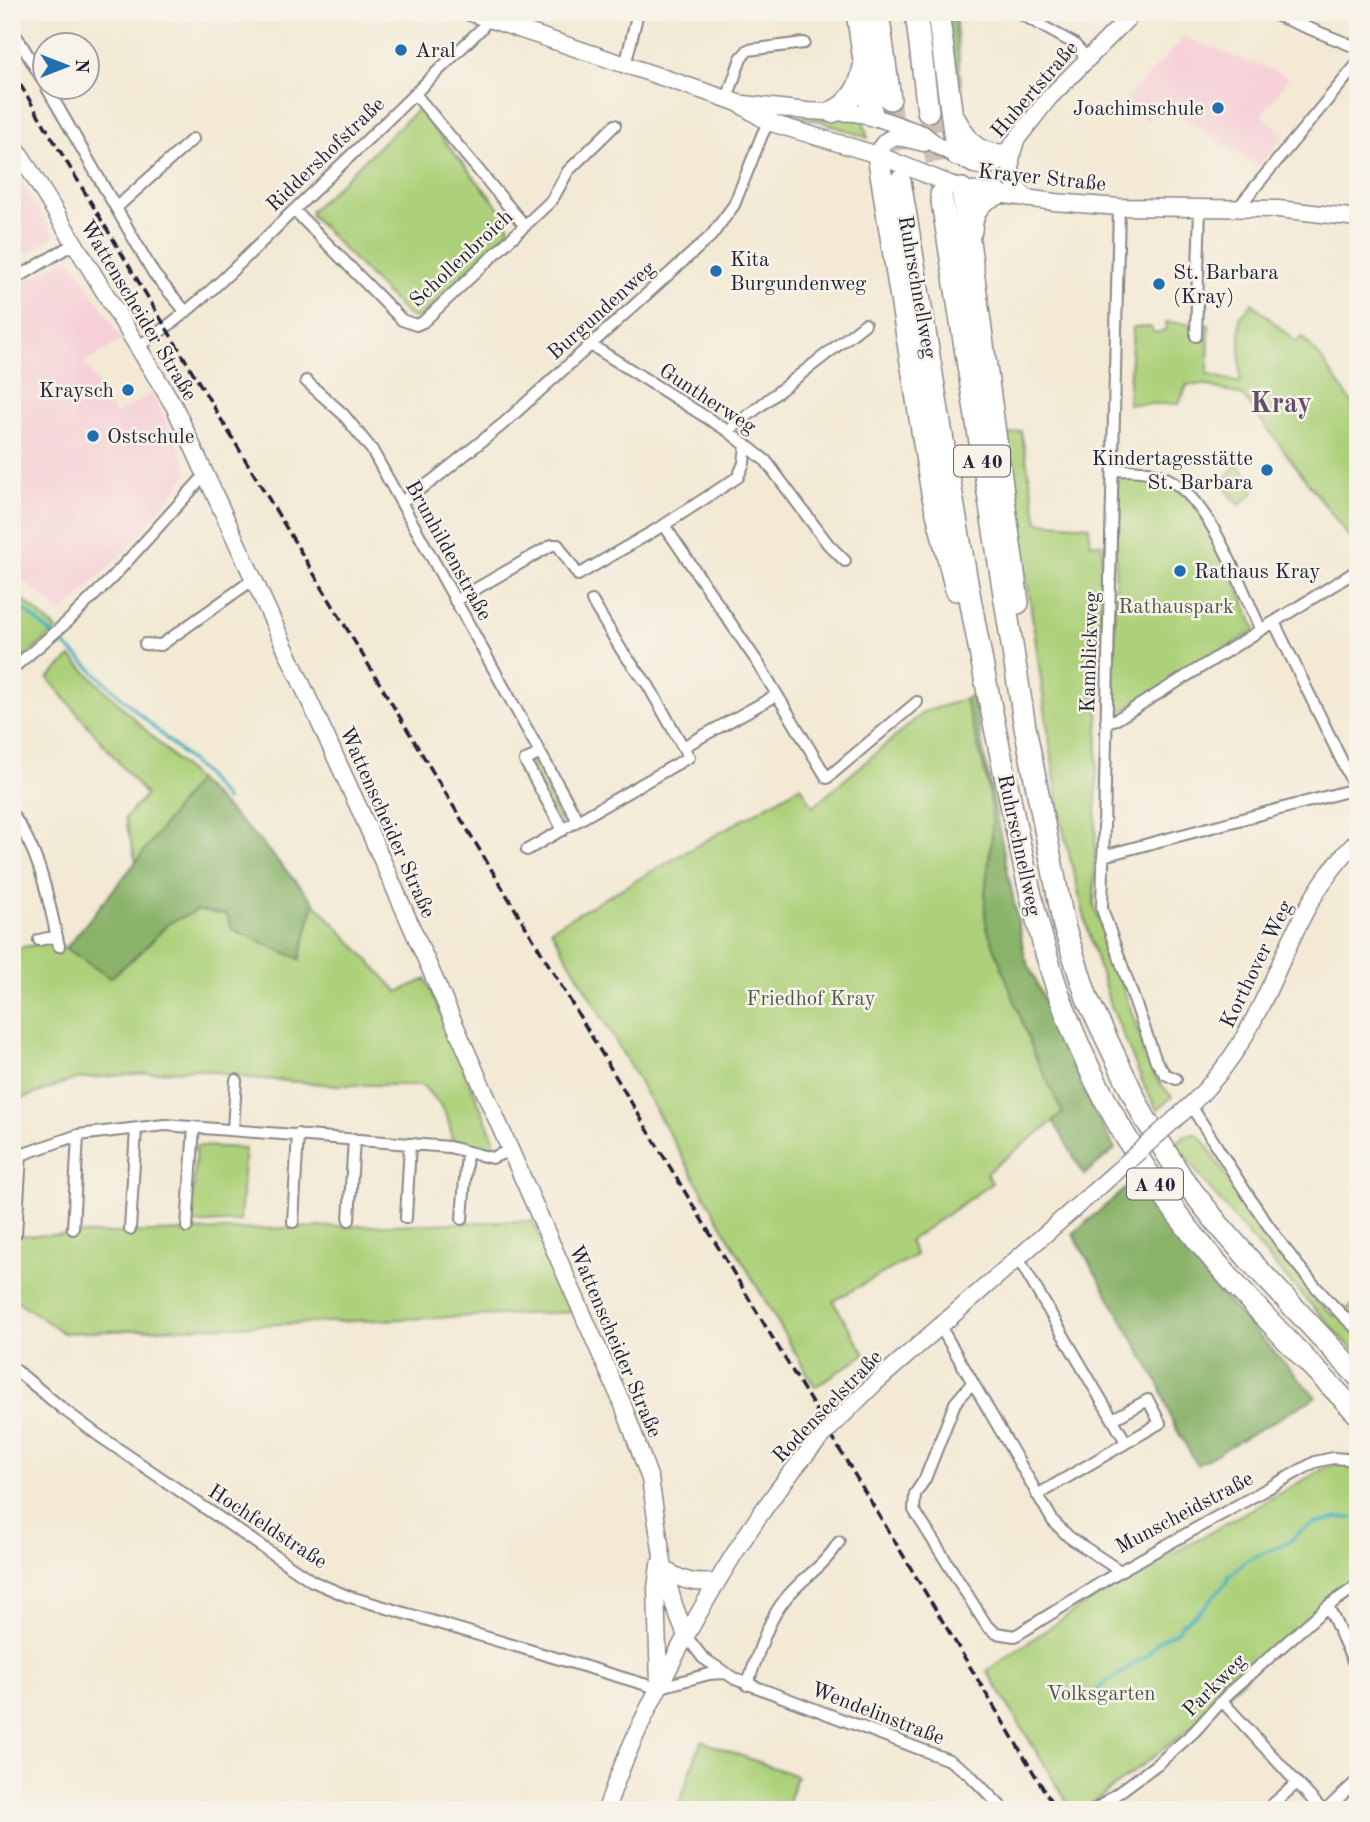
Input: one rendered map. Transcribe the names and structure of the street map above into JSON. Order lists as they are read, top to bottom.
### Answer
{
  "streets": {
    "highway": ["Ruhrschnellweg", "A 40"],
    "main road": [
      "Hubertstraße",
      "Krayer Straße",
      "Wattenscheider Straße",
      "Korthover Weg",
      "Rodenseelstraße"
    ],
    "street": [
      "Riddershofstraße",
      "Schollenbroich",
      "Burgundenweg",
      "Guntherweg",
      "Brunhildenstraße",
      "Kamblickweg",
      "Munscheidstraße",
      "Hochfeldstraße",
      "Parkweg",
      "Wendelinstraße"
    ]
  },
  "crossings": [
    ["Hubertstraße", "Krayer Straße"],
    ["Riddershofstraße", "Krayer Straße"],
    ["Riddershofstraße", "Schollenbroich"],
    ["Riddershofstraße", "Wattenscheider Straße"],
    ["Krayer Straße", "Burgundenweg"],
    ["Krayer Straße", "Kamblickweg"],
    ["Wattenscheider Straße", "Rodenseelstraße"],
    ["Wattenscheider Straße", "Hochfeldstraße"],
    ["Wattenscheider Straße", "Wendelinstraße"],
    ["Burgundenweg", "Guntherweg"],
    ["Burgundenweg", "Brunhildenstraße"],
    ["Korthover Weg", "Rodenseelstraße"],
    ["Rodenseelstraße", "Munscheidstraße"],
    ["Rodenseelstraße", "Hochfeldstraße"],
    ["Rodenseelstraße", "Wendelinstraße"]
  ],
  "districts": ["Kray"],
  "parks": ["Rathauspark", "Friedhof Kray", "Volksgarten"],
  "places": [
    "Aral",
    "Joachimschule",
    "Kita Burgundenweg",
    "St. Barbara (Kray)",
    "Kraysch",
    "Ostschule",
    "Kindertagesstätte St. Barbara",
    "Rathaus Kray"
  ],
  "north": "right"
}
